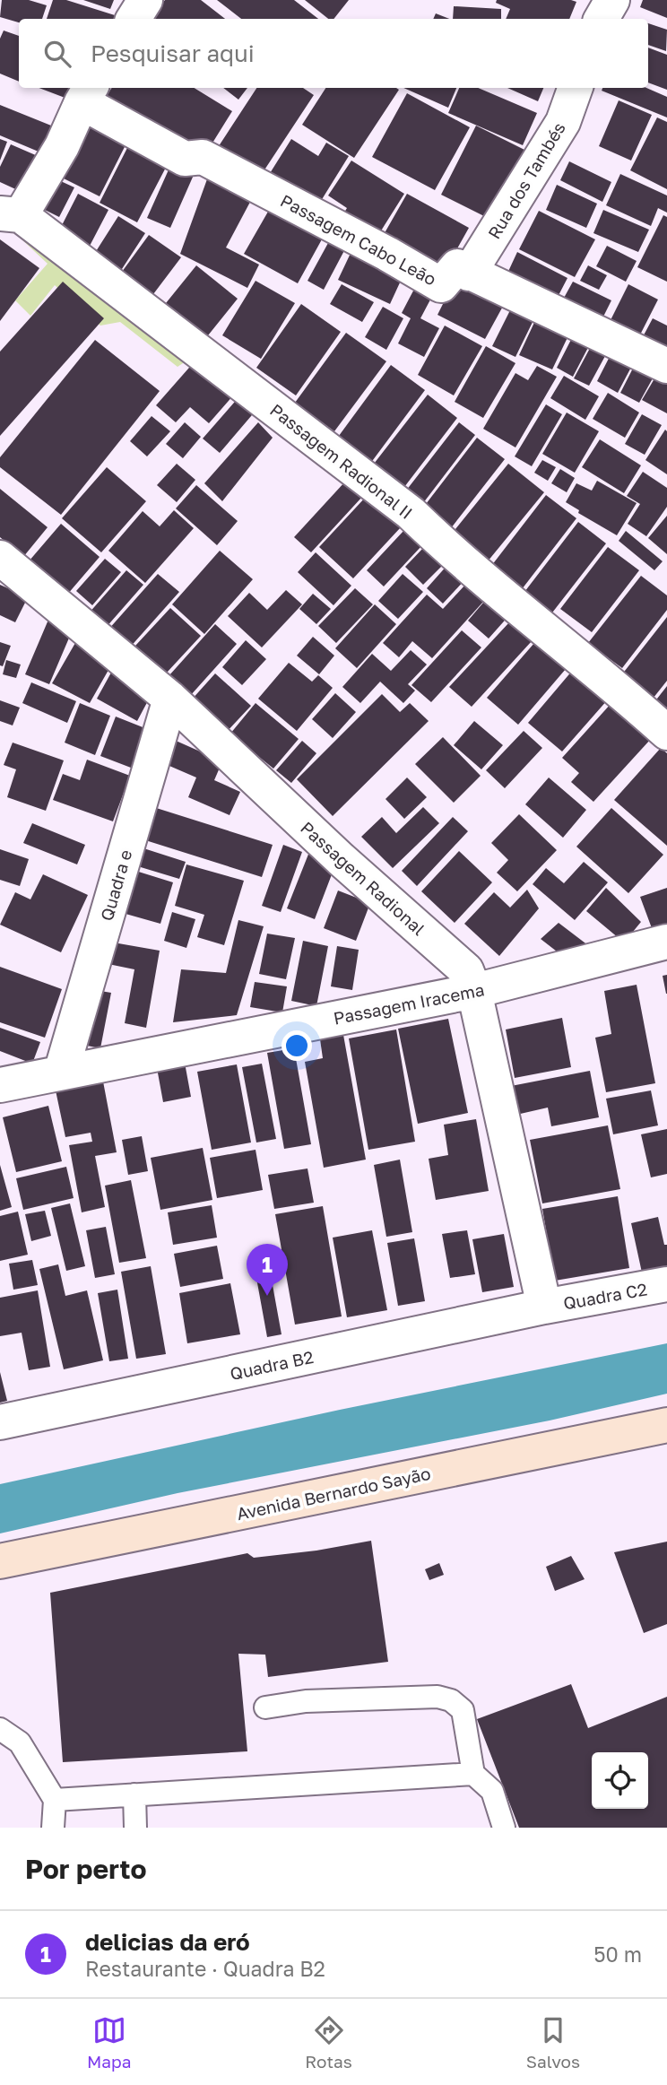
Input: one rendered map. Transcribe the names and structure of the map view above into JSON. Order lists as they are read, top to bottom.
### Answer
{
  "streets": {
    "street": [
      "Rua dos Tambés",
      "Passagem Cabo Leão",
      "Passagem Radional II",
      "Passagem Radional",
      "Quadra e",
      "Passagem Iracema",
      "Quadra C2",
      "Quadra B2",
      "Avenida Bernardo Sayão"
    ]
  },
  "crossings": [
    ["Rua dos Tambés", "Passagem Cabo Leão"],
    ["Passagem Radional", "Quadra e"],
    ["Passagem Radional", "Passagem Iracema"],
    ["Passagem Radional", "Quadra C2"],
    ["Passagem Radional", "Quadra B2"],
    ["Quadra e", "Passagem Iracema"],
    ["Quadra C2", "Quadra B2"]
  ],
  "page": {
    "search": "Pesquisar aqui",
    "pins": "1",
    "heading": "Por perto",
    "list": [
      {
        "mark": "1",
        "name": "delicias da eró",
        "note": "Restaurante · Quadra B2",
        "value": "50 m"
      }
    ],
    "nav": ["Mapa", "Rotas", "Salvos"]
  }
}
